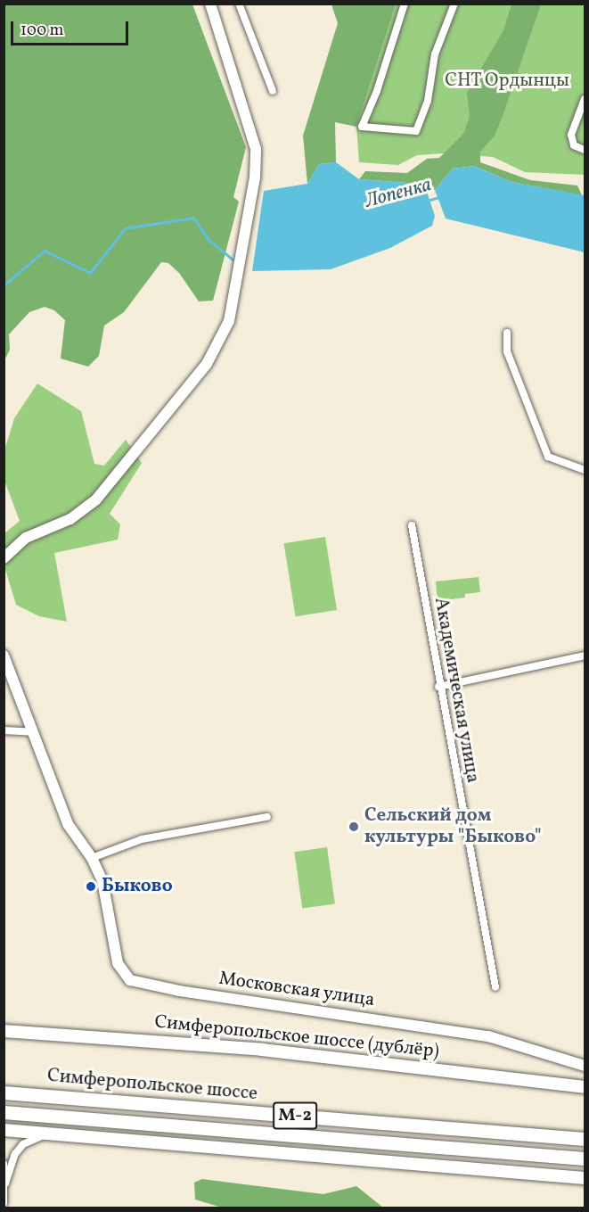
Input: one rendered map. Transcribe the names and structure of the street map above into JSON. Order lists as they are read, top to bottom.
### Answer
{
  "streets": {
    "highway": ["Симферопольское шоссе", "М-2"],
    "main road": ["Симферопольское шоссе (дублёр)"],
    "street": ["Академическая улица", "Московская улица"]
  },
  "water": ["Лопенка"],
  "parks": ["СНТ Ордынцы"],
  "places": ["Сельский дом культуры \"Быково\"", "Быково"],
  "scale_bar": "100 m"
}
